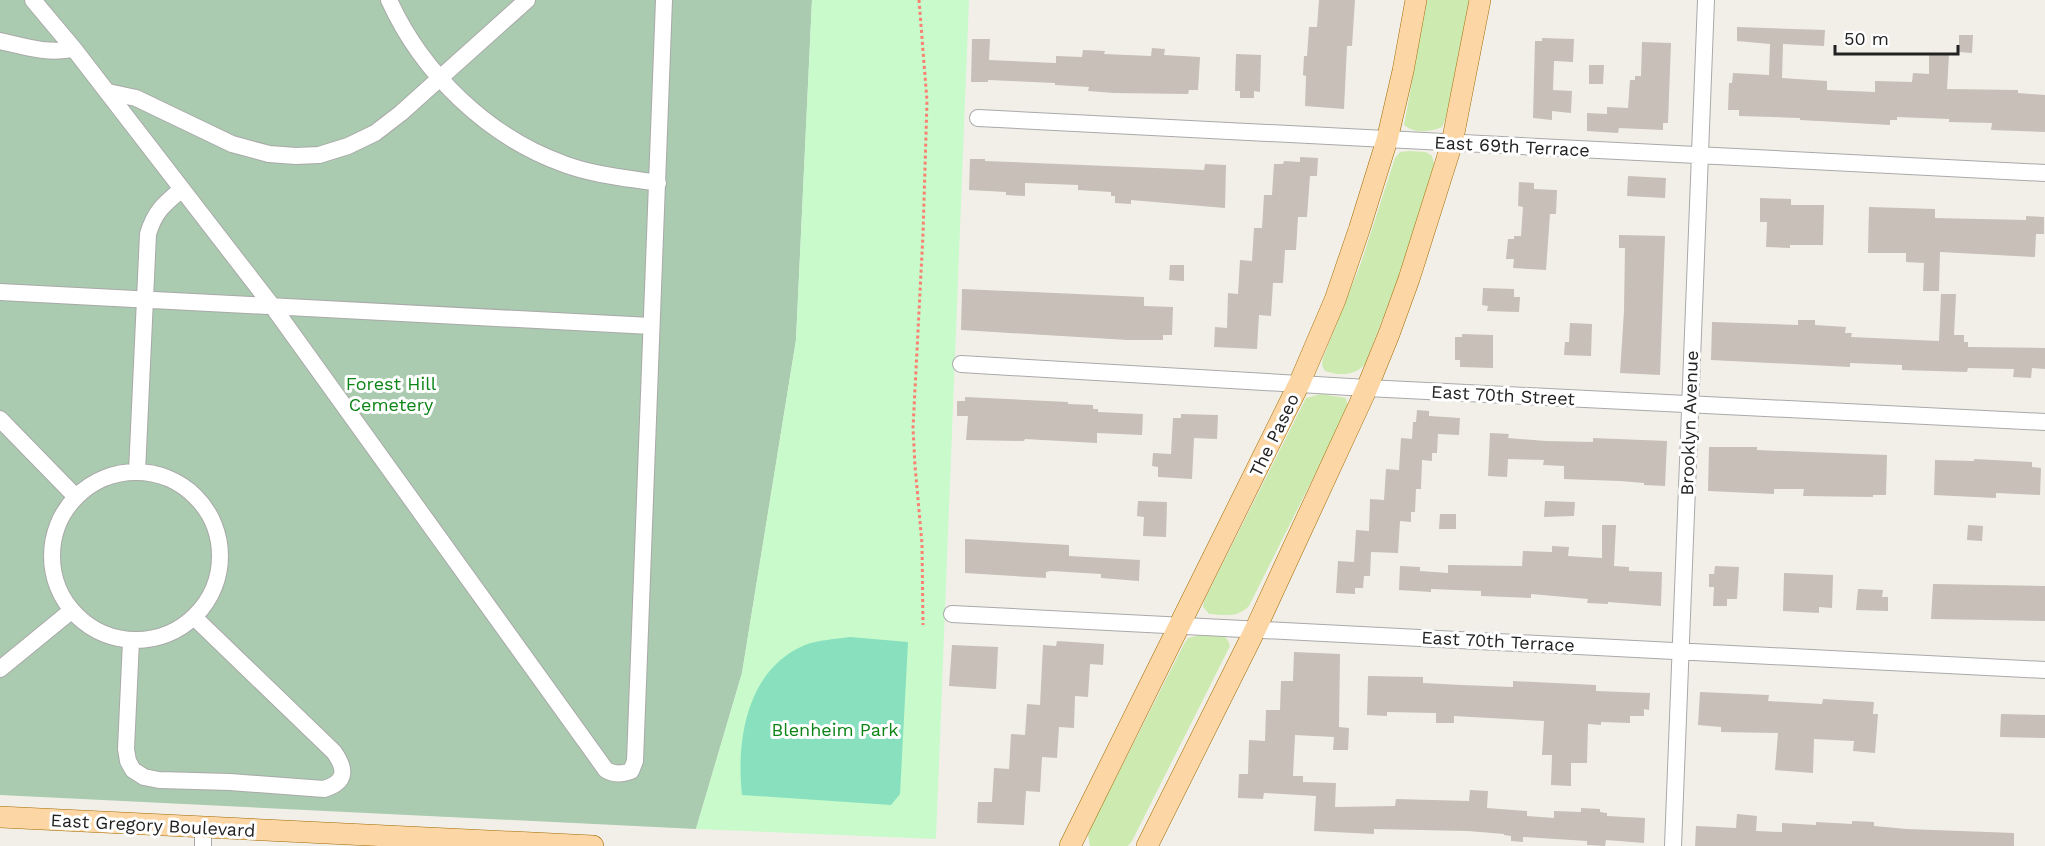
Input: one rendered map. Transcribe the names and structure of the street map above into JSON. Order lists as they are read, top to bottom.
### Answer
{
  "streets": {
    "main road": ["The Paseo", "East Gregory Boulevard"],
    "street": [
      "East 69th Terrace",
      "East 70th Street",
      "Brooklyn Avenue",
      "East 70th Terrace"
    ]
  },
  "crossings": [
    ["East 69th Terrace", "Brooklyn Avenue"],
    ["East 69th Terrace", "The Paseo"],
    ["East 70th Street", "Brooklyn Avenue"],
    ["East 70th Street", "The Paseo"],
    ["Brooklyn Avenue", "East 70th Terrace"],
    ["The Paseo", "East 70th Terrace"]
  ],
  "parks": ["Forest Hill Cemetery", "Blenheim Park"],
  "scale_bar": "50 m"
}
